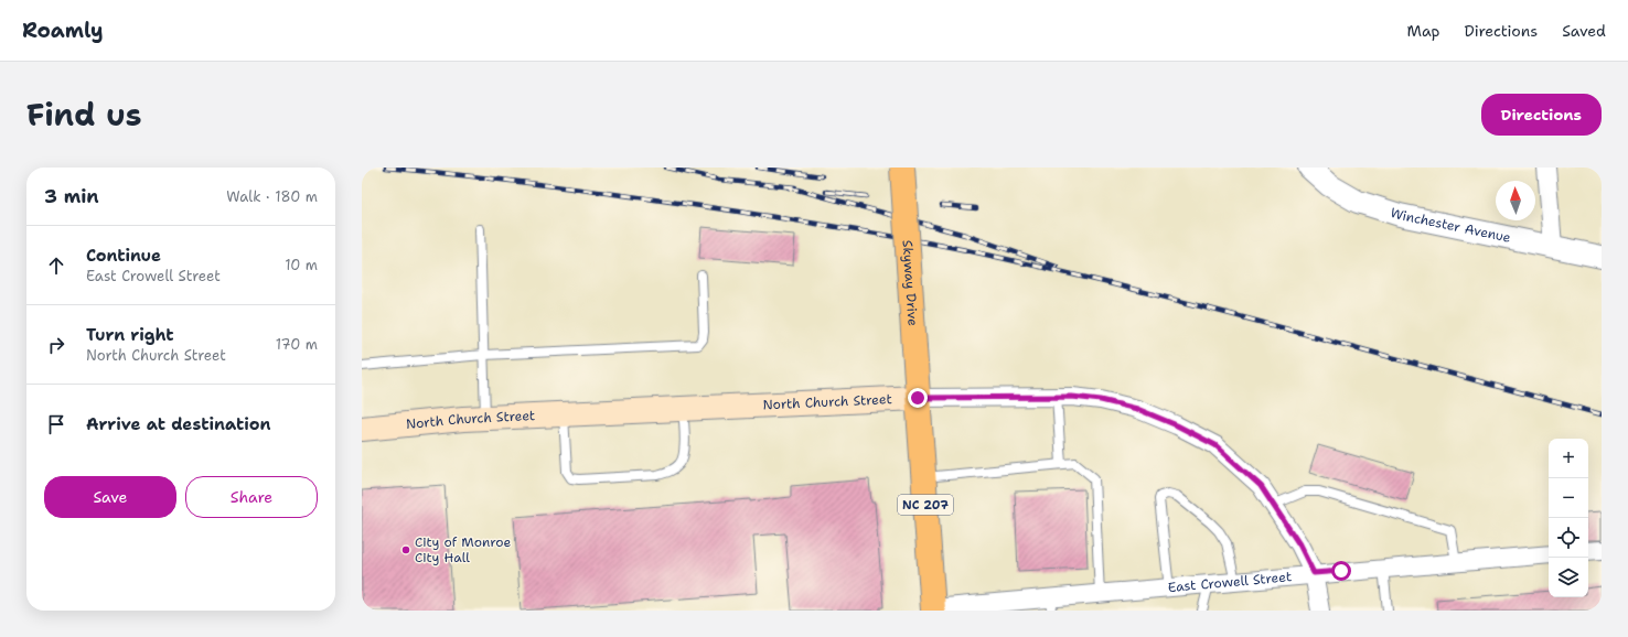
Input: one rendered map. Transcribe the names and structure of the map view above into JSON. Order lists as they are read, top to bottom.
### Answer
{
  "streets": {
    "main road": ["Skyway Drive", "North Church Street", "NC 207"],
    "street": ["Winchester Avenue", "East Crowell Street"]
  },
  "crossings": [
    ["Skyway Drive", "North Church Street"],
    ["Skyway Drive", "NC 207"],
    ["North Church Street", "NC 207"],
    ["North Church Street", "East Crowell Street"],
    ["NC 207", "East Crowell Street"]
  ],
  "places": ["City of Monroe City Hall"],
  "north": "top",
  "page": {
    "header": "Roamly",
    "nav": ["Map", "Directions", "Saved"],
    "title": "Find us",
    "buttons": [
      "Directions",
      ["Save", "Share"]
    ],
    "heading": ["3 min", "Walk · 180 m"],
    "list": [
      ["Continue", "East Crowell Street", "10 m"],
      ["Turn right", "North Church Street", "170 m"],
      "Arrive at destination"
    ],
    "map_buttons": ["+", "−"]
  }
}
